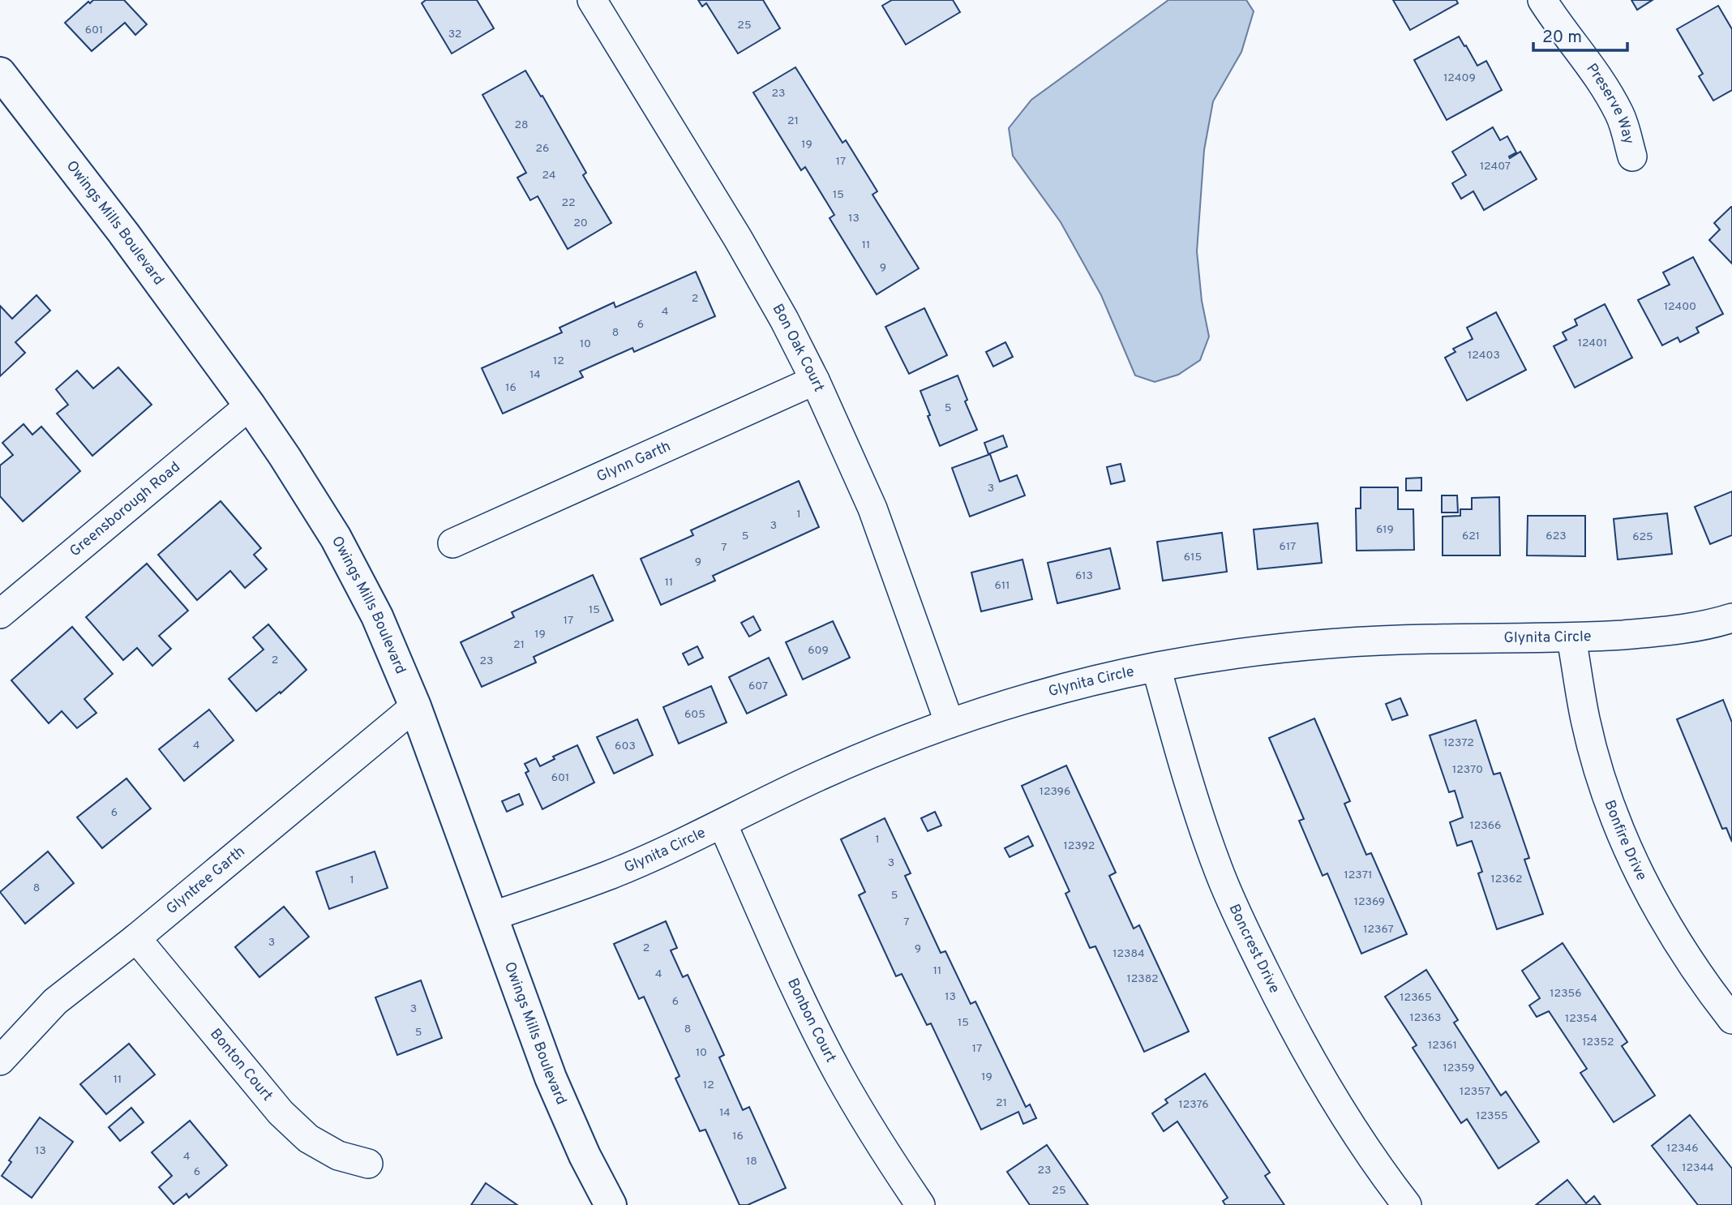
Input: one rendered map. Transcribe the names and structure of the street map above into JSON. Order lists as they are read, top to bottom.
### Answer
{
  "streets": {
    "main road": ["Owings Mills Boulevard"],
    "street": [
      "Preserve Way",
      "Bon Oak Court",
      "Glynn Garth",
      "Greensborough Road",
      "Glynita Circle",
      "Bonfire Drive",
      "Glyntree Garth",
      "Boncrest Drive",
      "Bonbon Court",
      "Bonton Court"
    ]
  },
  "crossings": [
    ["Owings Mills Boulevard", "Greensborough Road"],
    ["Owings Mills Boulevard", "Glynita Circle"],
    ["Owings Mills Boulevard", "Glyntree Garth"],
    ["Bon Oak Court", "Glynn Garth"],
    ["Bon Oak Court", "Glynita Circle"],
    ["Glynita Circle", "Bonfire Drive"],
    ["Glynita Circle", "Boncrest Drive"],
    ["Glynita Circle", "Bonbon Court"],
    ["Glyntree Garth", "Bonton Court"]
  ],
  "house_numbers": [
    "25",
    "601",
    "32",
    "12409",
    "23",
    "21",
    "28",
    "19",
    "26",
    "17",
    "12407",
    "24",
    "15",
    "22",
    "13",
    "20",
    "11",
    "9",
    "2",
    "12400",
    "4",
    "6",
    "8",
    "12401",
    "10",
    "12403",
    "12",
    "14",
    "16",
    "5",
    "3",
    "1",
    "3",
    "619",
    "5",
    "621",
    "623",
    "625",
    "617",
    "7",
    "615",
    "9",
    "613",
    "11",
    "611",
    "15",
    "17",
    "19",
    "21",
    "609",
    "2",
    "23",
    "607",
    "605",
    "12372",
    "4",
    "603",
    "12370",
    "601",
    "12396",
    "6",
    "12366",
    "1",
    "12392",
    "3",
    "12371",
    "12362",
    "1",
    "8",
    "5",
    "12369",
    "7",
    "12367",
    "3",
    "2",
    "9",
    "12384",
    "11",
    "4",
    "12382",
    "12356",
    "13",
    "12365",
    "6",
    "3",
    "12363",
    "12354",
    "15",
    "8",
    "5",
    "12352",
    "12361",
    "17",
    "10",
    "12359",
    "19",
    "11",
    "12",
    "12357",
    "21",
    "12376",
    "14",
    "12355",
    "16",
    "12346",
    "13",
    "4",
    "18",
    "12344",
    "23",
    "6",
    "25"
  ],
  "scale_bar": "20 m"
}
